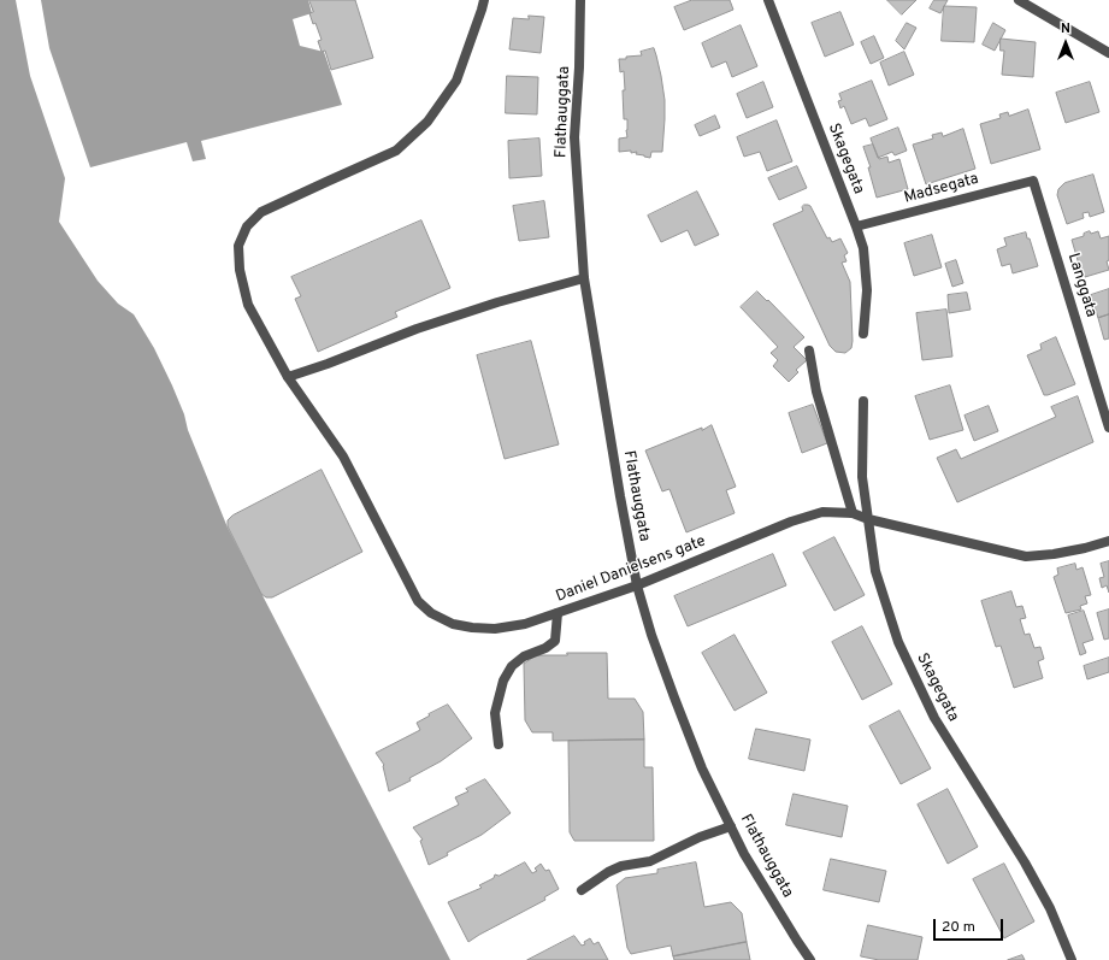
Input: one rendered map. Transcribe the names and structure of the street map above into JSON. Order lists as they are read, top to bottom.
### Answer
{
  "streets": {
    "street": [
      "Flathauggata",
      "Skagegata",
      "Madsegata",
      "Langgata",
      "Daniel Danielsens gate"
    ]
  },
  "crossings": [
    ["Flathauggata", "Daniel Danielsens gate"],
    ["Skagegata", "Madsegata"],
    ["Skagegata", "Daniel Danielsens gate"],
    ["Madsegata", "Langgata"]
  ],
  "scale_bar": "20 m",
  "north": "top"
}
